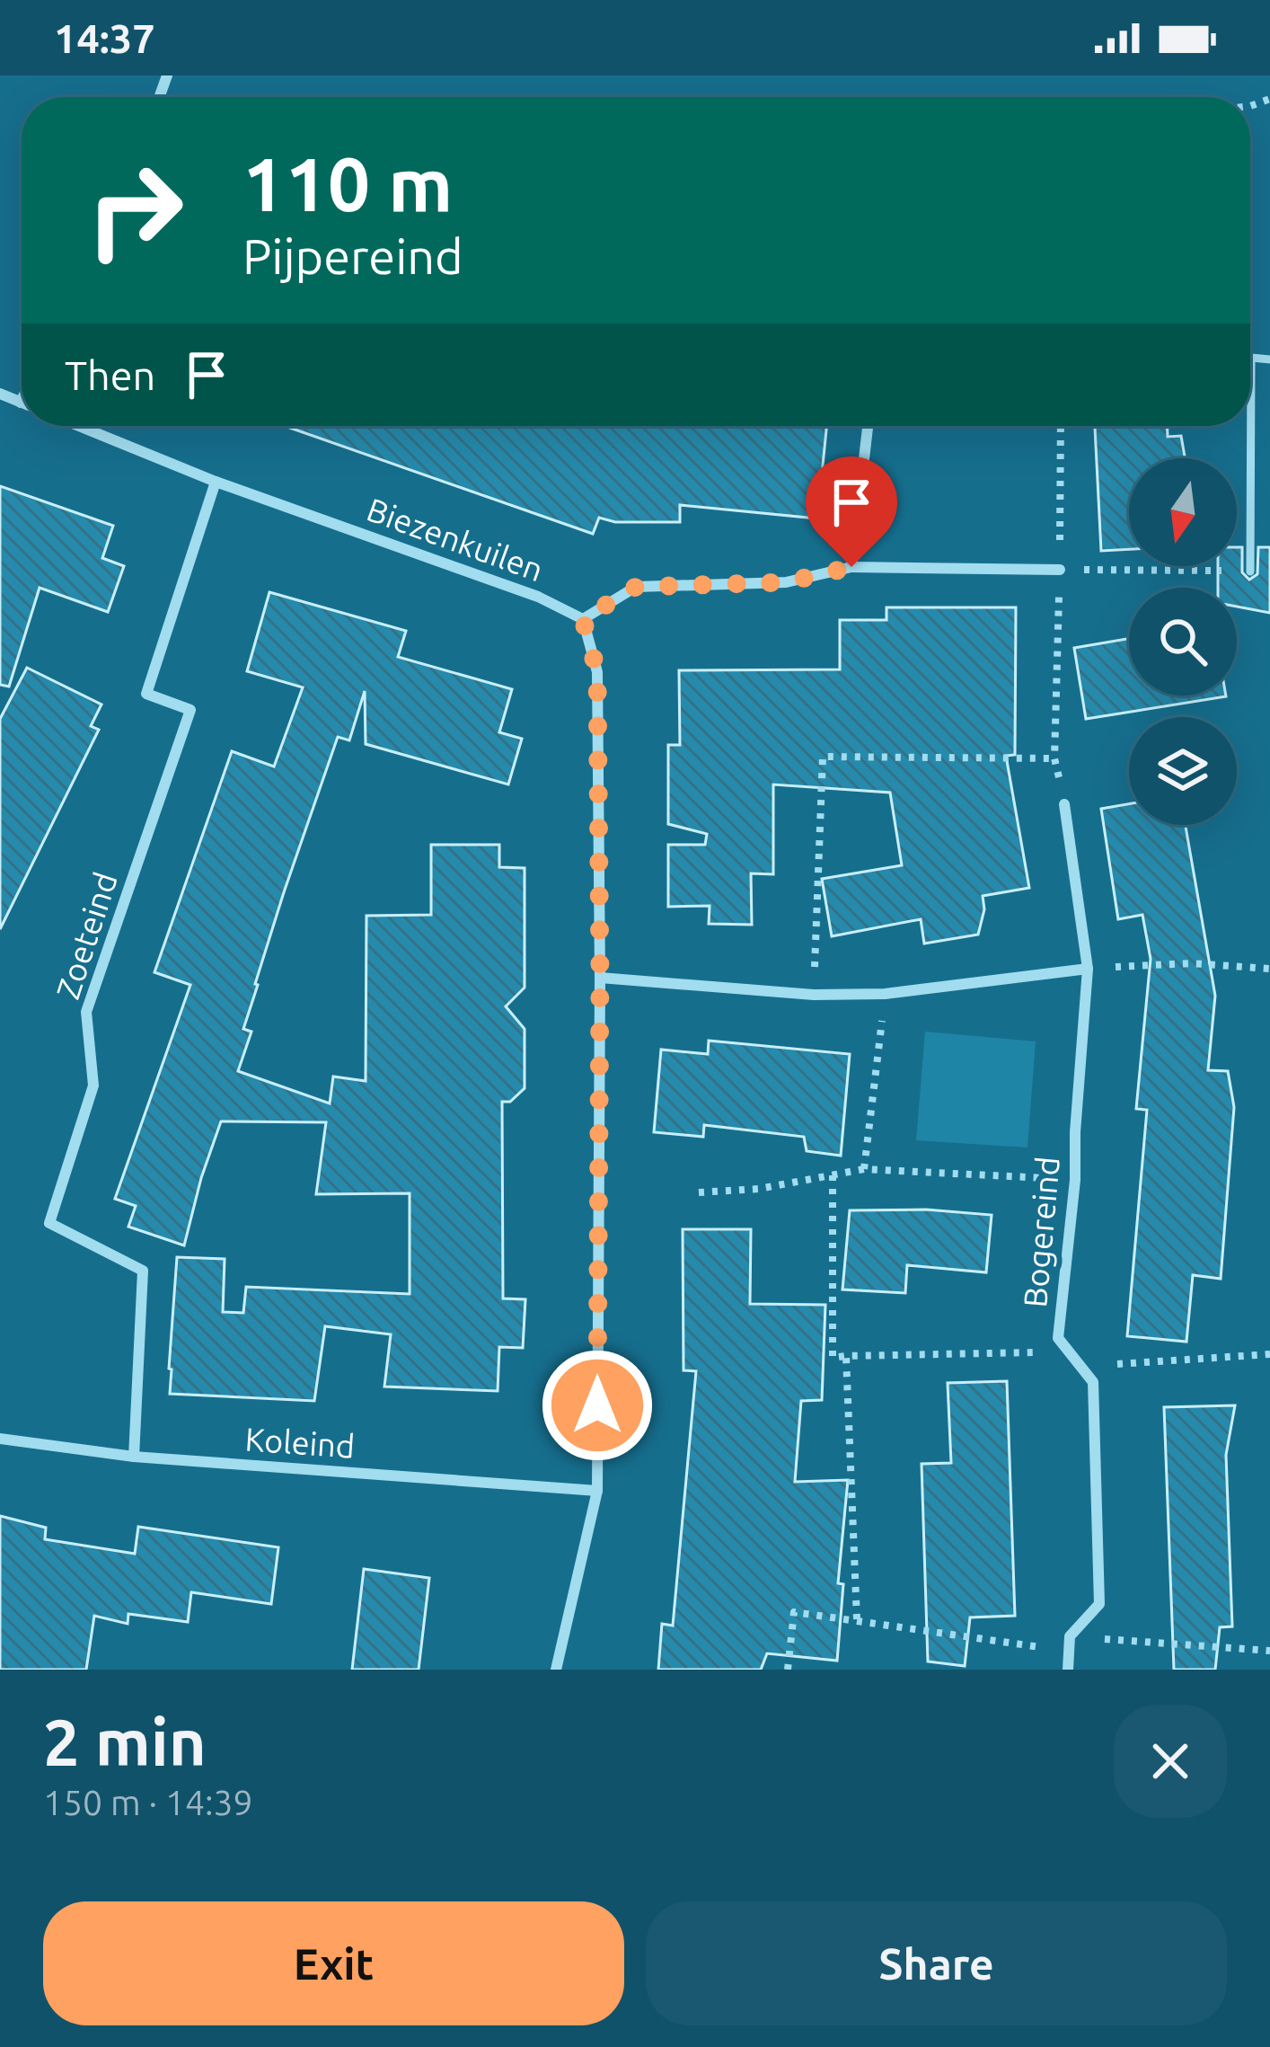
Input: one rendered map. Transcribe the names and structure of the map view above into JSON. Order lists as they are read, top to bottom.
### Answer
{
  "streets": {
    "street": [
      "Biezenkuilen",
      "Zoeteind",
      "Bogereind",
      "Koleind"
    ]
  },
  "crossings": [
    ["Biezenkuilen", "Zoeteind"],
    ["Zoeteind", "Koleind"]
  ],
  "north": "bottom",
  "page": {
    "status": "14:37",
    "turn": ["110 m", "Pijpereind"],
    "then": "Then",
    "heading": ["2 min", "150 m · 14:39"],
    "buttons": ["Exit", "Share"]
  }
}
